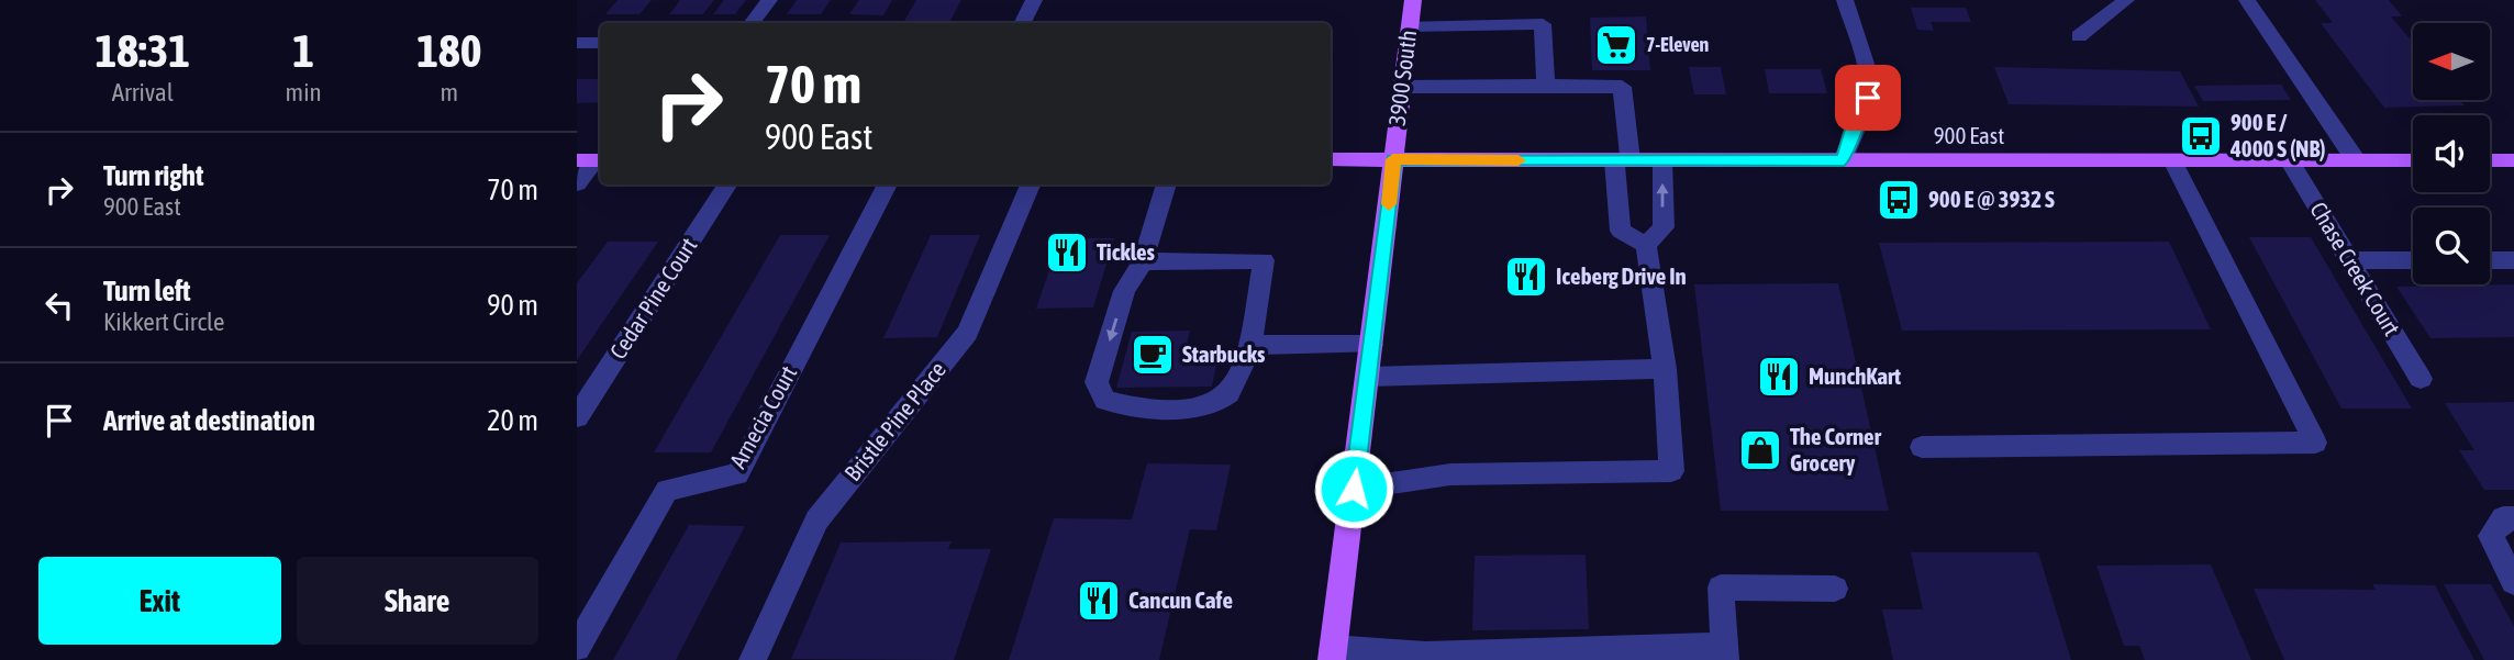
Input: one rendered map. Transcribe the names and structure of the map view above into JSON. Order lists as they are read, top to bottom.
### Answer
{
  "streets": {
    "main road": ["3900 South", "900 East"],
    "street": [
      "Chase Creek Court",
      "Cedar Pine Court",
      "Arnecia Court",
      "Bristle Pine Place"
    ]
  },
  "crossings": [
    ["3900 South", "900 East"],
    ["900 East", "Chase Creek Court"]
  ],
  "places": {
    "supermarket": ["7-Eleven"],
    "bus stop": ["900 E / 4000 S (NB)", "900 E @ 3932 S"],
    "restaurant": [
      "Tickles",
      "Iceberg Drive In",
      "MunchKart",
      "Cancun Cafe"
    ],
    "cafe": ["Starbucks"],
    "shop": ["The Corner Grocery"]
  },
  "north": "left",
  "page": {
    "eta": [
      "18:31",
      "Arrival",
      "1",
      "min",
      "180",
      "m"
    ],
    "turn": ["70 m", "900 East"],
    "list": [
      {
        "name": "Turn right",
        "note": "900 East",
        "value": "70 m"
      },
      {
        "name": "Turn left",
        "note": "Kikkert Circle",
        "value": "90 m"
      },
      {
        "name": "Arrive at destination",
        "value": "20 m"
      }
    ],
    "buttons": ["Exit", "Share"]
  }
}
